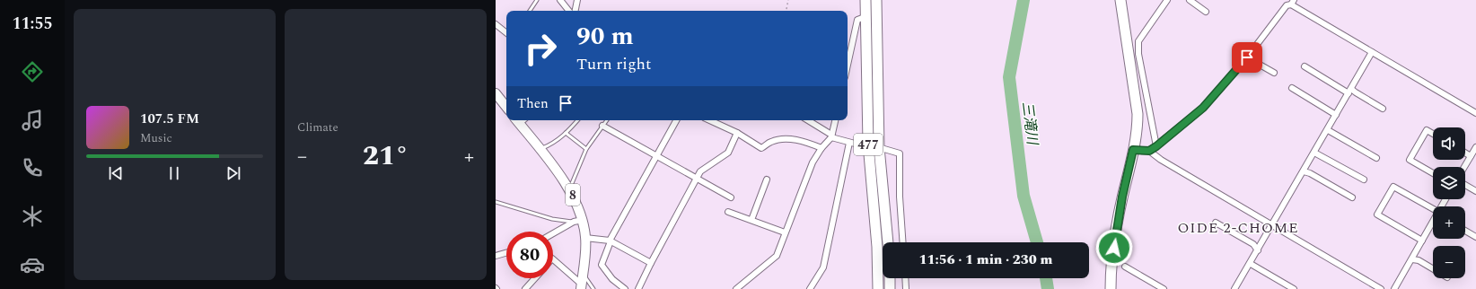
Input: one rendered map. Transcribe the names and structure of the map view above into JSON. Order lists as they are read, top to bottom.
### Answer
{
  "streets": {
    "highway": ["477"],
    "main road": ["8"]
  },
  "districts": ["OIDE 2-CHOME"],
  "water": ["三滝川"],
  "page": {
    "tabs": "11:55",
    "tile": "Climate",
    "turn": ["90 m", "Turn right"],
    "then": "Then",
    "song": ["107.5 FM", "Music"],
    "map_buttons": ["+", "−"],
    "heat": ["−", "21°", "+"],
    "limit": "80",
    "trip": "11:56 · 1 min · 230 m"
  }
}
